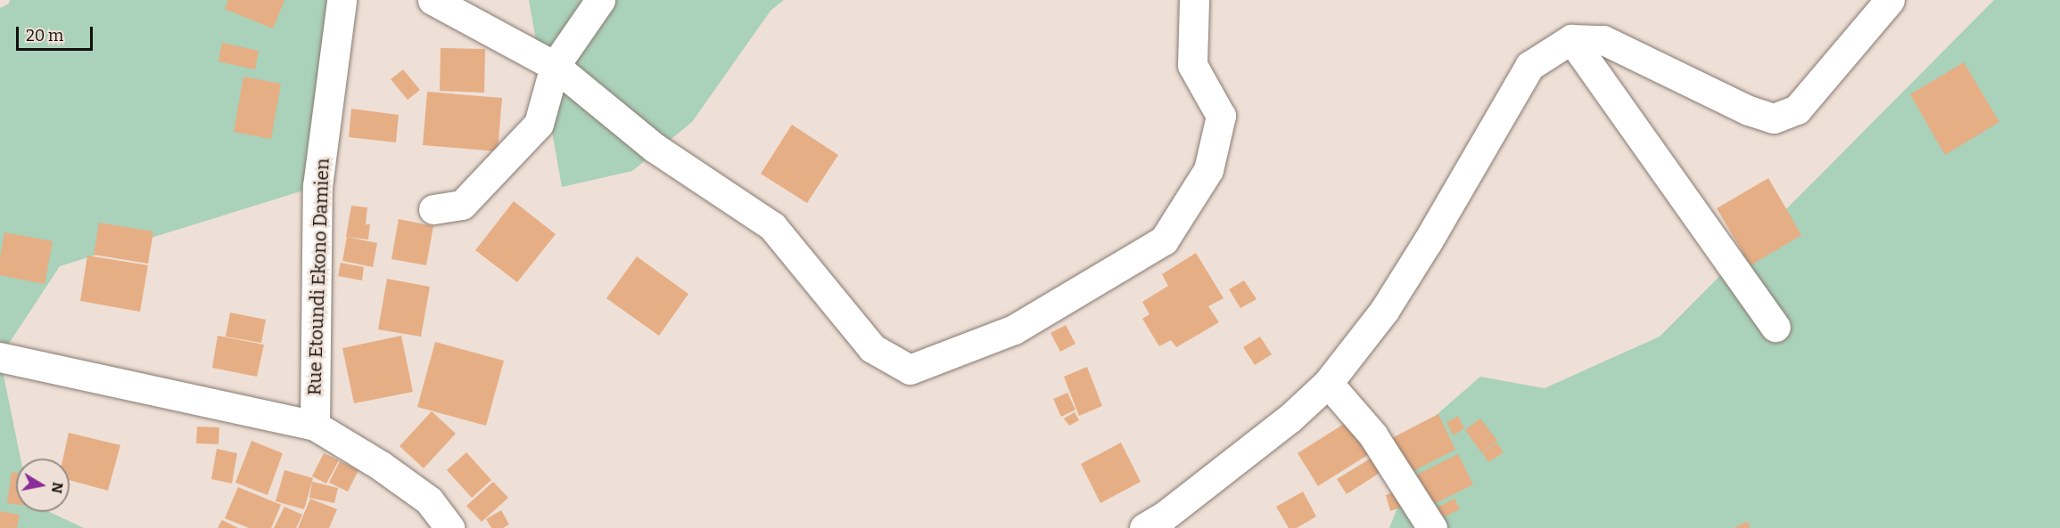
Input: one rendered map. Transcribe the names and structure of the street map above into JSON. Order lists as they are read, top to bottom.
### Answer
{
  "streets": {
    "street": ["Rue Etoundi Ekono Damien"]
  },
  "scale_bar": "20 m",
  "north": "right"
}
